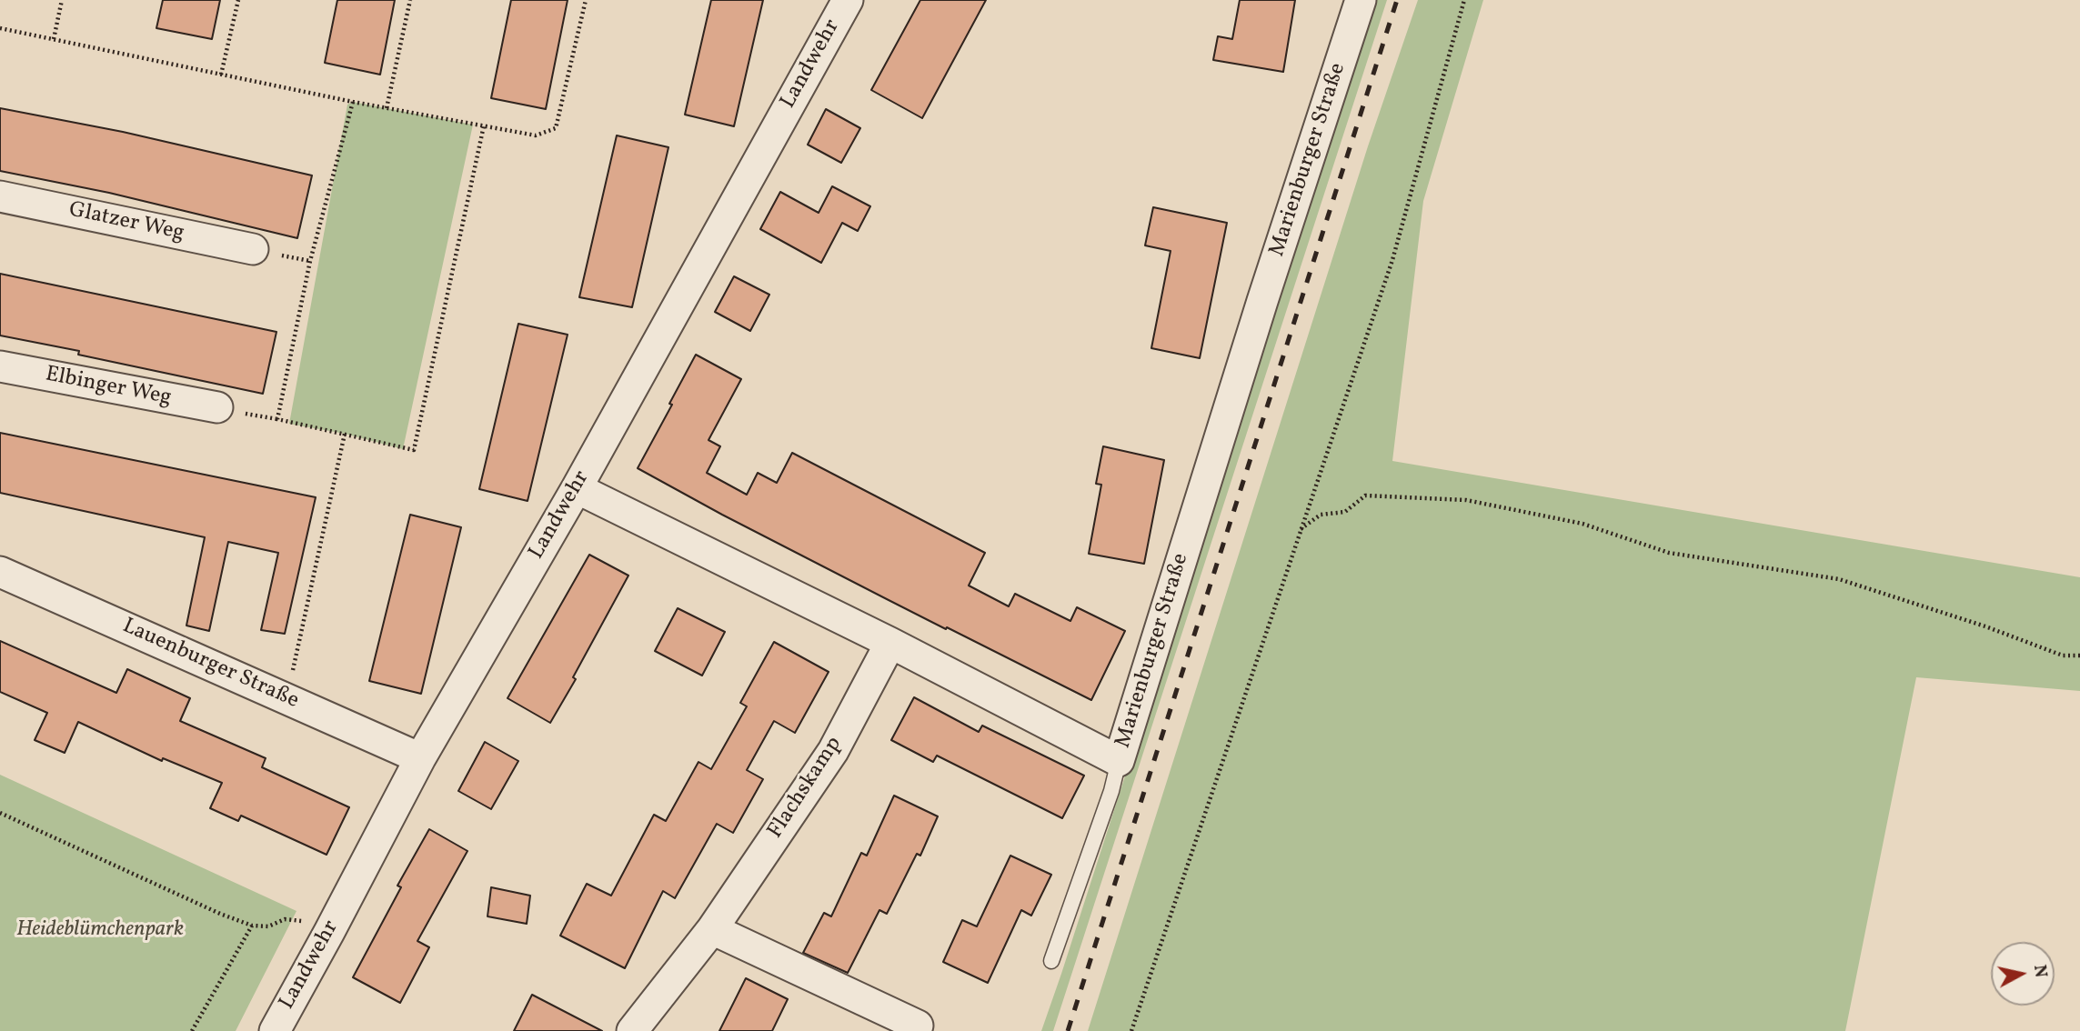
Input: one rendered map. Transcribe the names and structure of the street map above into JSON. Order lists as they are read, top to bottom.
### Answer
{
  "streets": {
    "street": [
      "Landwehr",
      "Marienburger Straße",
      "Glatzer Weg",
      "Elbinger Weg",
      "Lauenburger Straße",
      "Flachskamp"
    ]
  },
  "crossings": [
    ["Landwehr", "Marienburger Straße"],
    ["Landwehr", "Lauenburger Straße"],
    ["Marienburger Straße", "Flachskamp"]
  ],
  "parks": ["Heideblümchenpark"],
  "north": "right"
}
